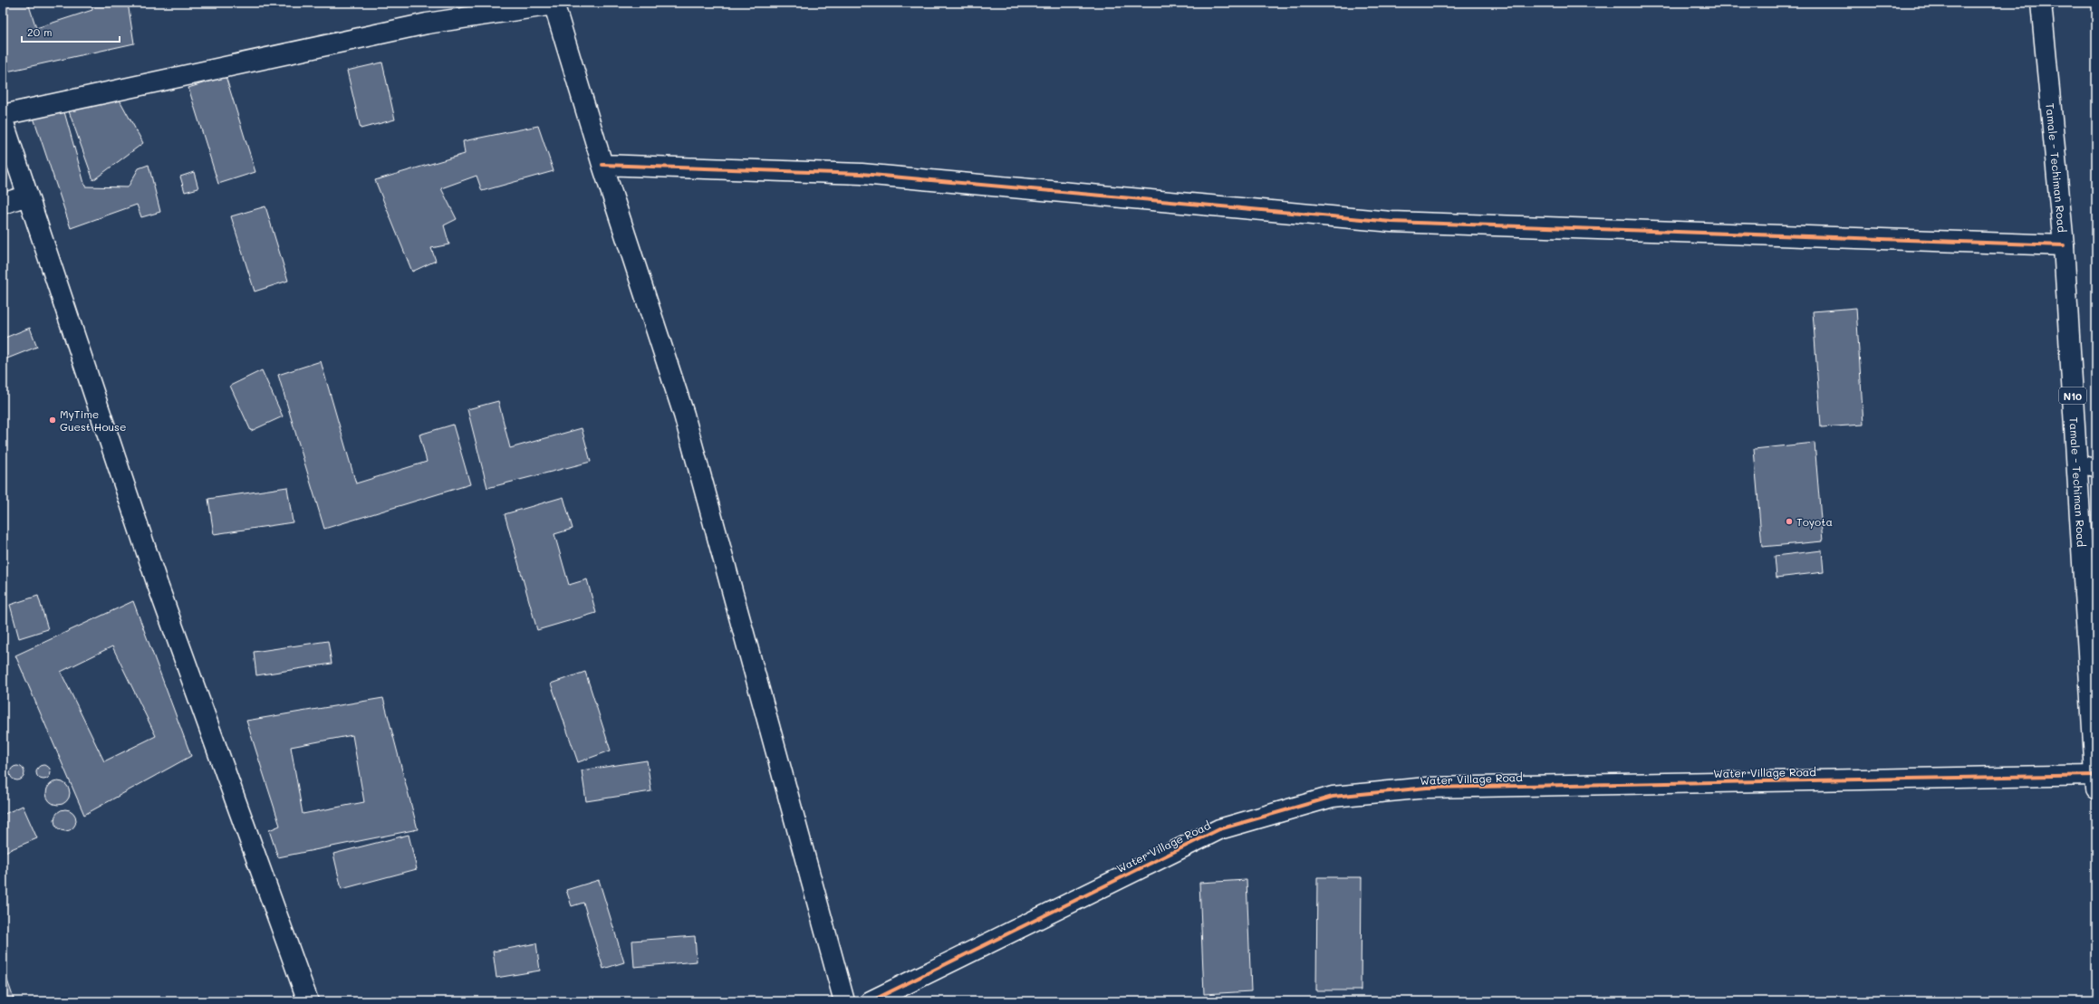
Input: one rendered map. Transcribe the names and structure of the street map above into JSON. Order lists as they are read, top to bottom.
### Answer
{
  "streets": {
    "main road": ["Tamale - Techiman Road", "N10", "Water Village Road"]
  },
  "crossings": [
    ["Tamale - Techiman Road", "Water Village Road"]
  ],
  "places": ["MyTime Guest House", "Toyota"],
  "scale_bar": "20 m"
}
